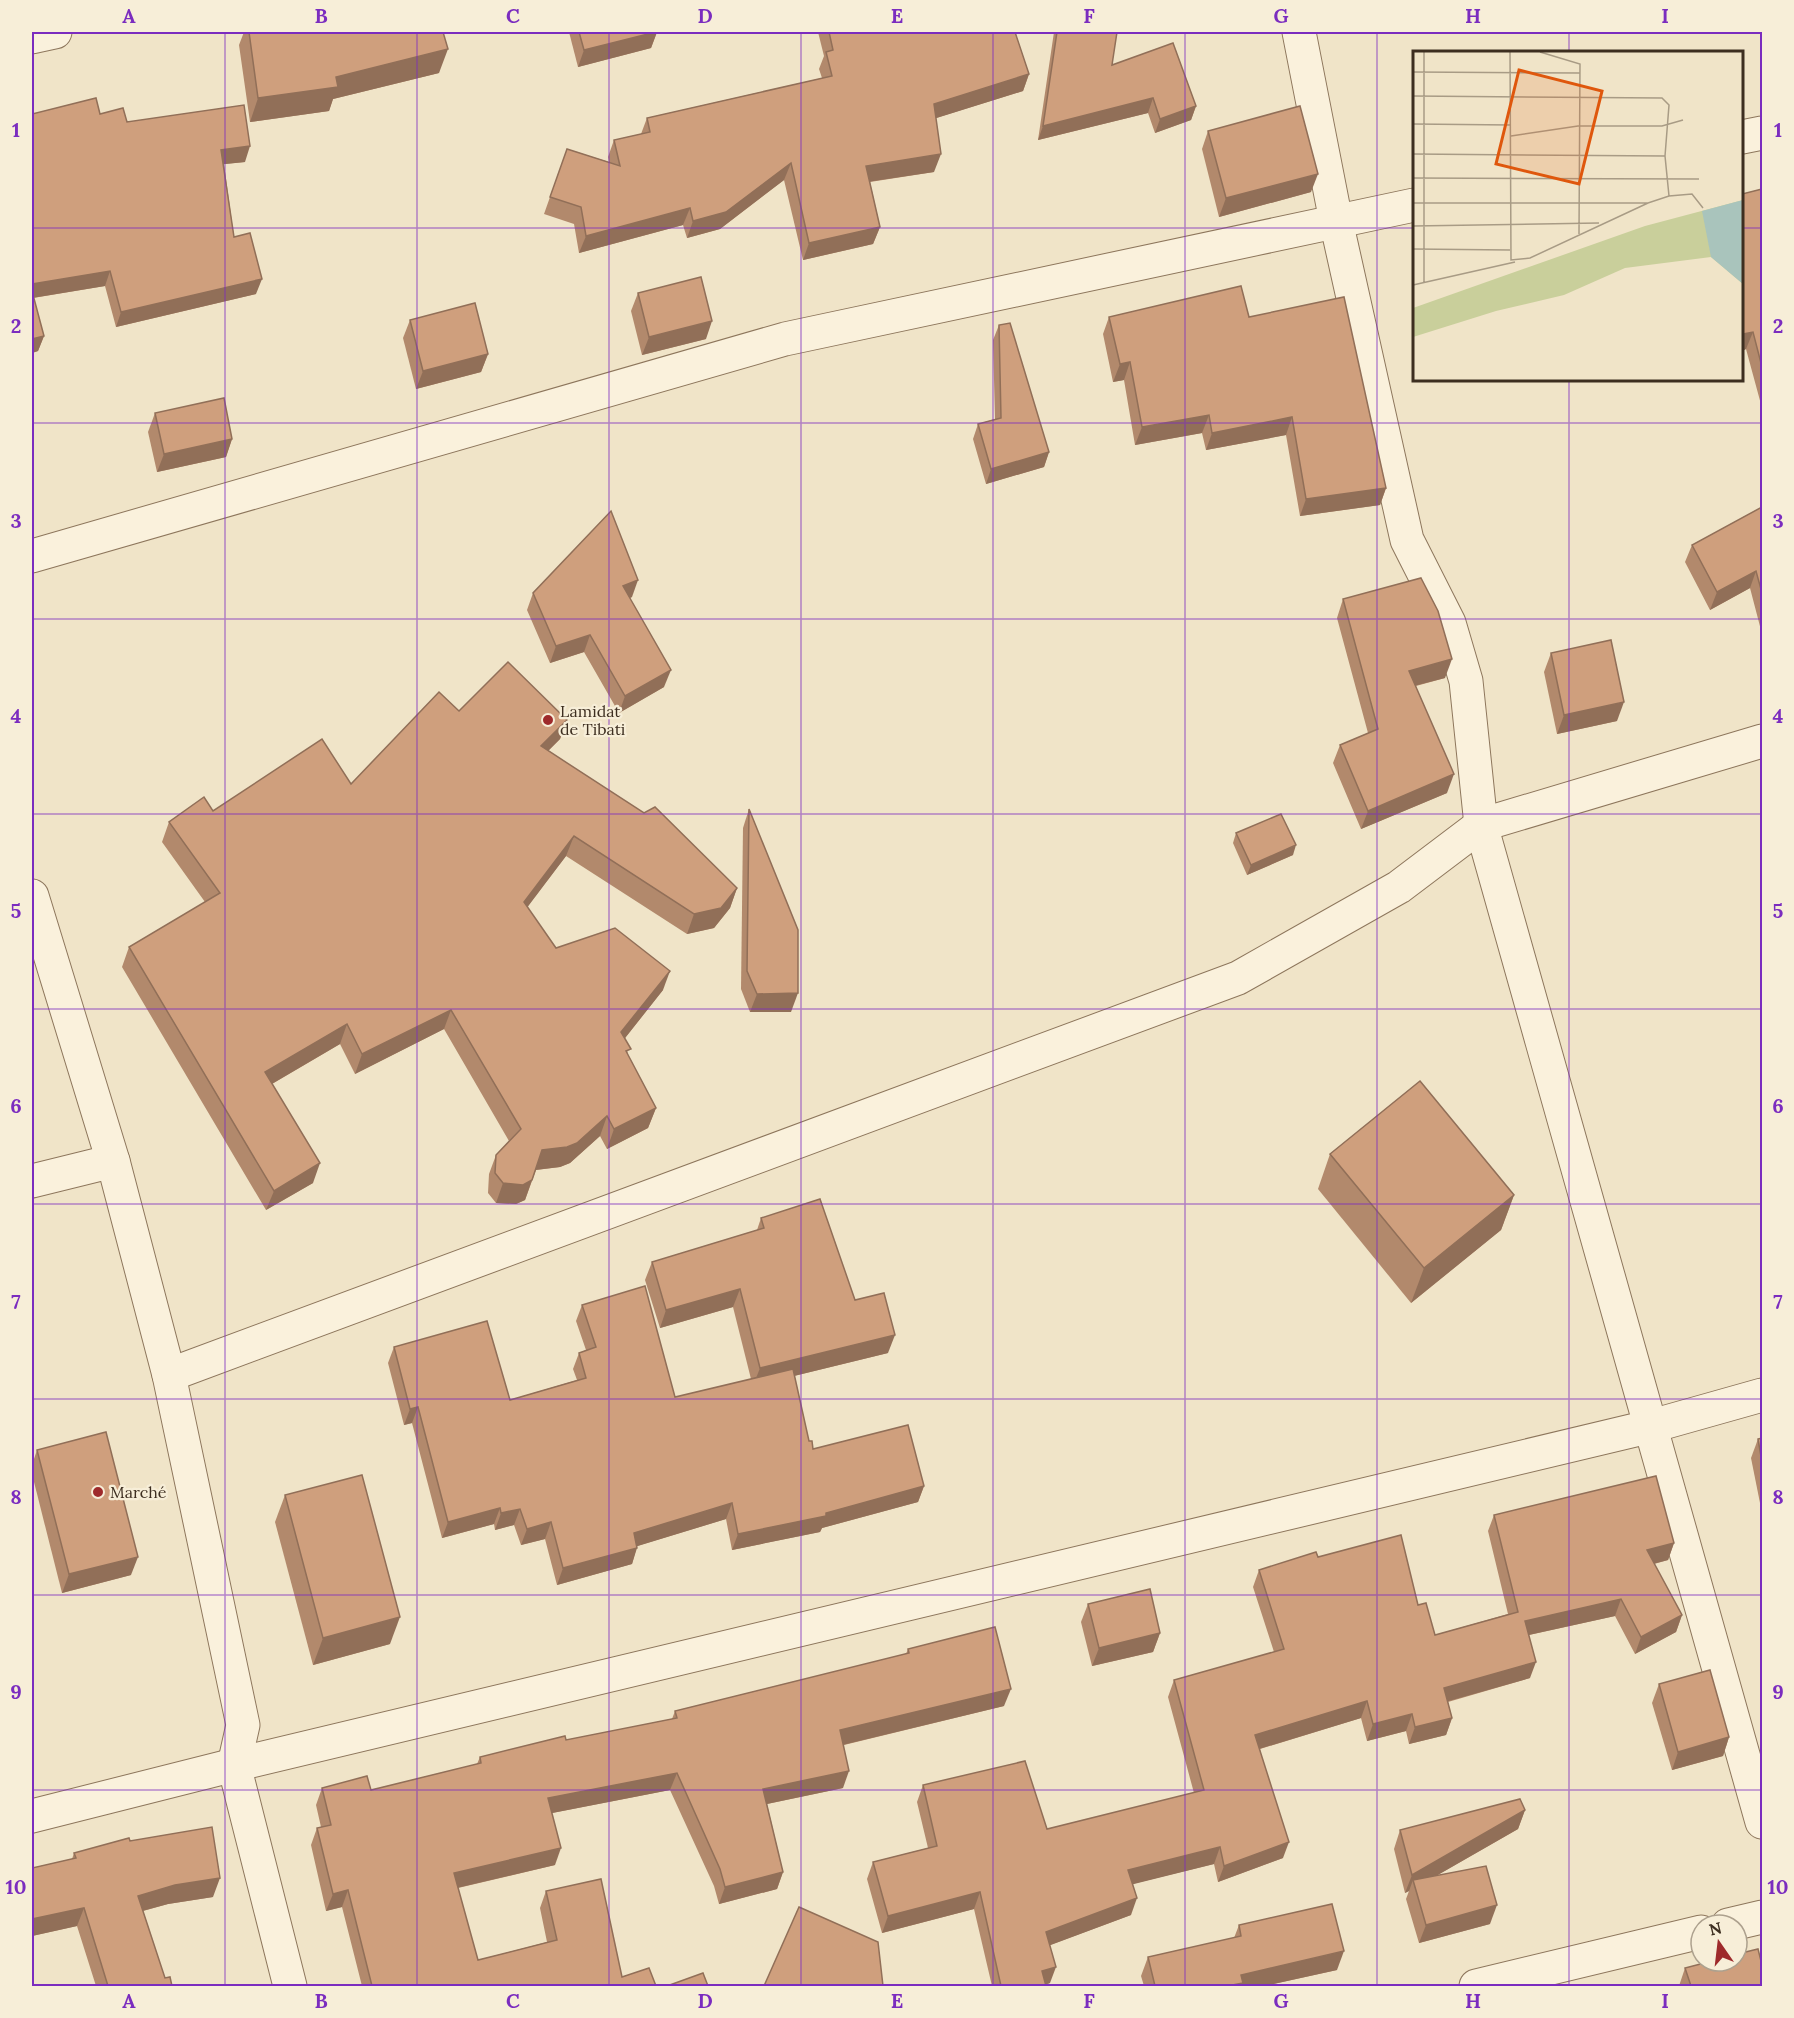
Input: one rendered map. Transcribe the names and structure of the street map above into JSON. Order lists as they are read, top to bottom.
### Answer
{
  "places": ["Lamidat de Tibati", "Marché"],
  "north": "top",
  "grid": {
    "columns": [
      "A",
      "B",
      "C",
      "D",
      "E",
      "F",
      "G",
      "H",
      "I"
    ],
    "rows": [
      "1",
      "2",
      "3",
      "4",
      "5",
      "6",
      "7",
      "8",
      "9",
      "10"
    ]
  }
}
